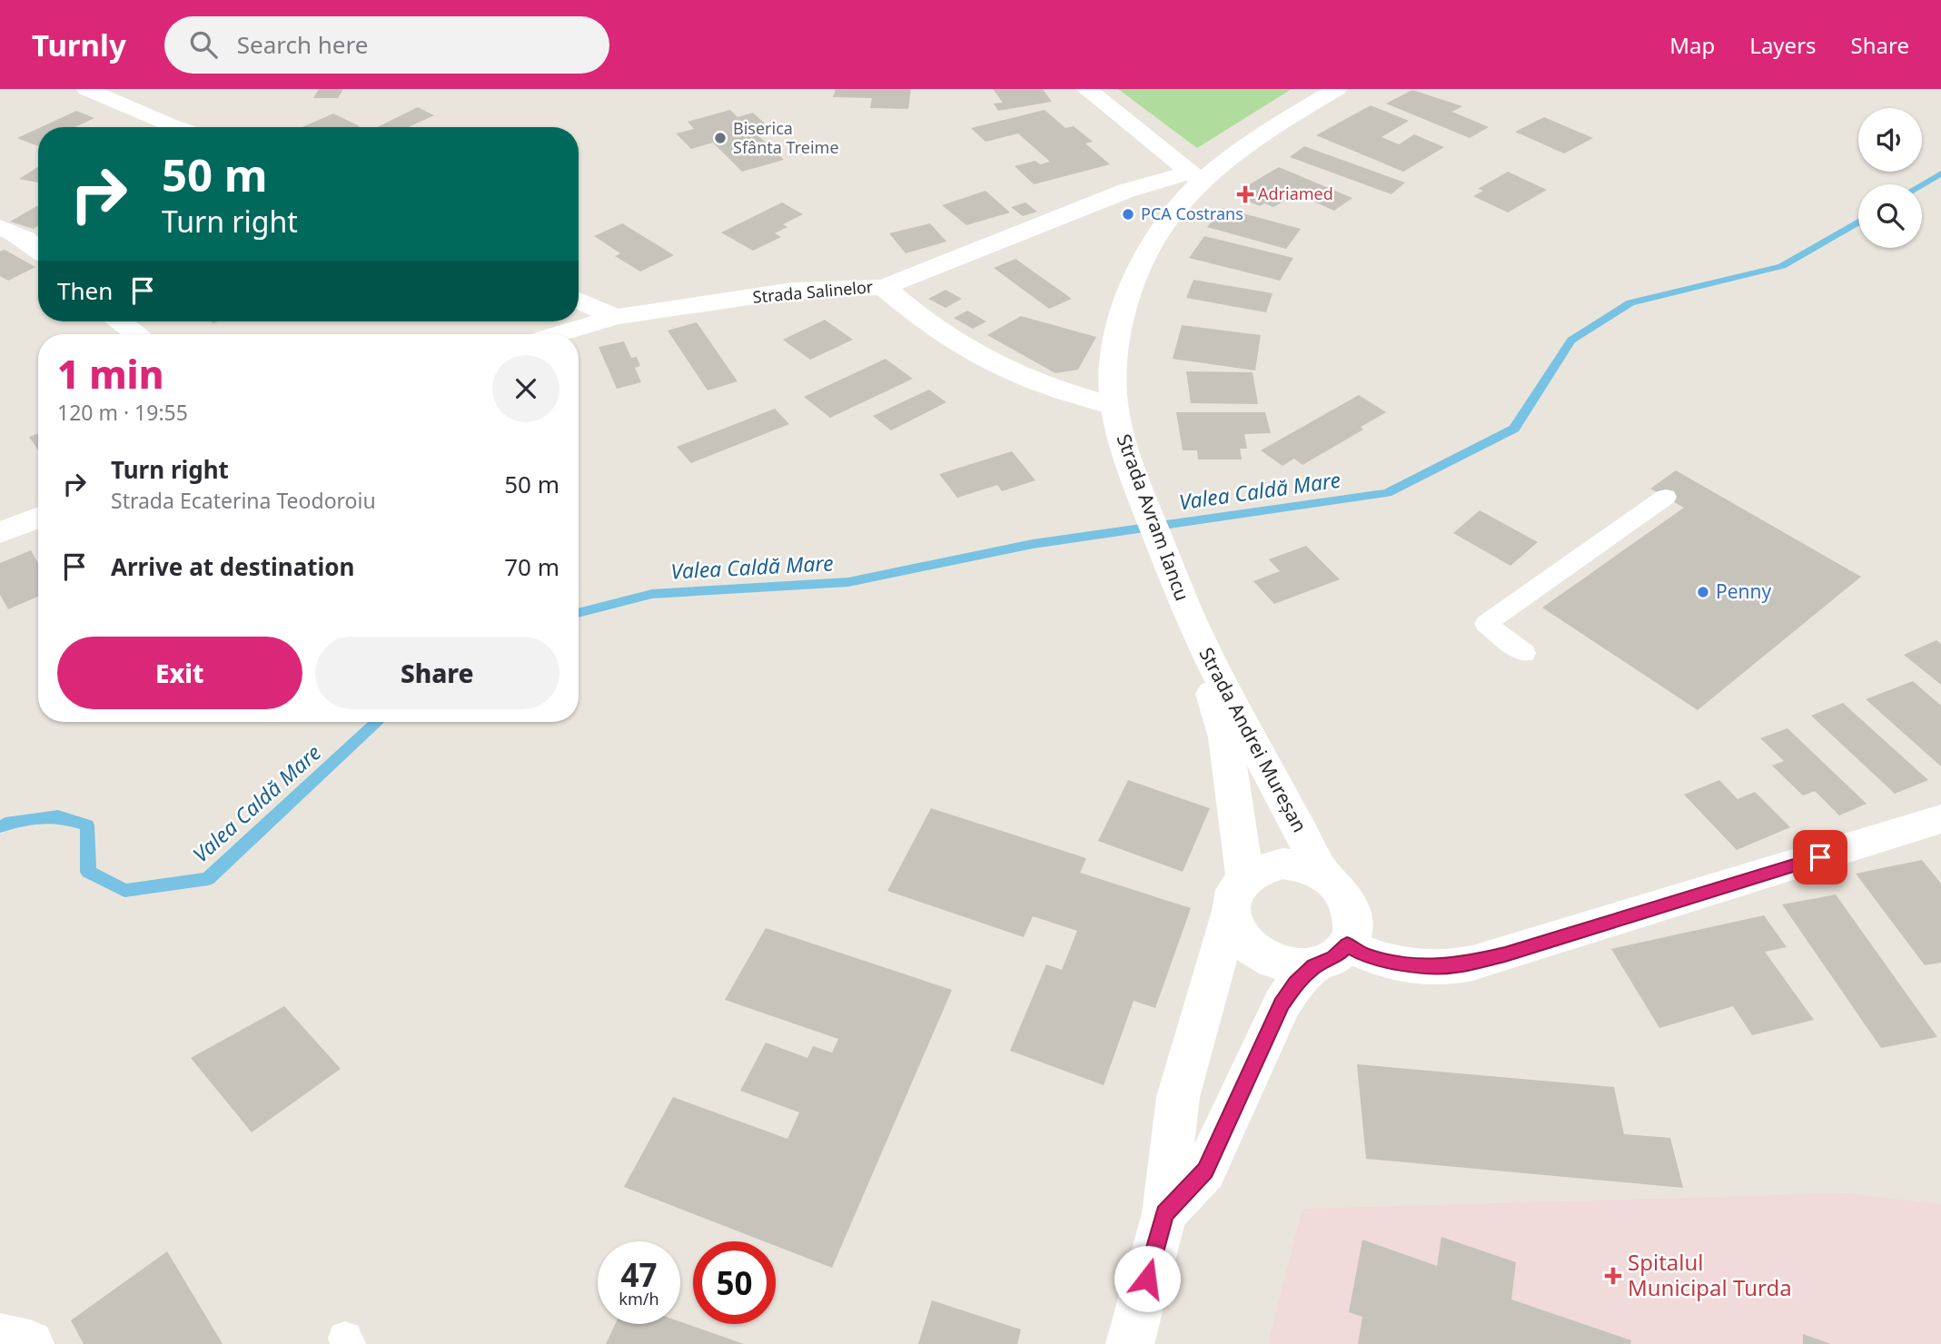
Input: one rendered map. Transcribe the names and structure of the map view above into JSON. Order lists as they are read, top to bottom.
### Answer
{
  "streets": {
    "street": ["Strada Salinelor", "Strada Avram Iancu", "Strada Andrei Mureșan"]
  },
  "crossings": [
    ["Strada Salinelor", "Strada Avram Iancu"],
    ["Strada Avram Iancu", "Strada Andrei Mureșan"]
  ],
  "water": ["Valea Caldă Mare"],
  "places": {
    "other": ["Biserica Sfânta Treime", "PCA Costrans", "Penny"],
    "health": ["Adriamed", "Spitalul Municipal Turda"]
  },
  "page": {
    "header": "Turnly",
    "search": "Search here",
    "nav": ["Map", "Layers", "Share"],
    "turn": ["50 m", "Turn right"],
    "then": "Then",
    "heading": ["1 min", "120 m · 19:55"],
    "list": [
      {
        "name": "Turn right",
        "note": "Strada Ecaterina Teodoroiu",
        "value": "50 m"
      },
      {
        "name": "Arrive at destination",
        "value": "70 m"
      }
    ],
    "buttons": ["Exit", "Share"],
    "speed": "47 km/h",
    "limit": "50"
  }
}
